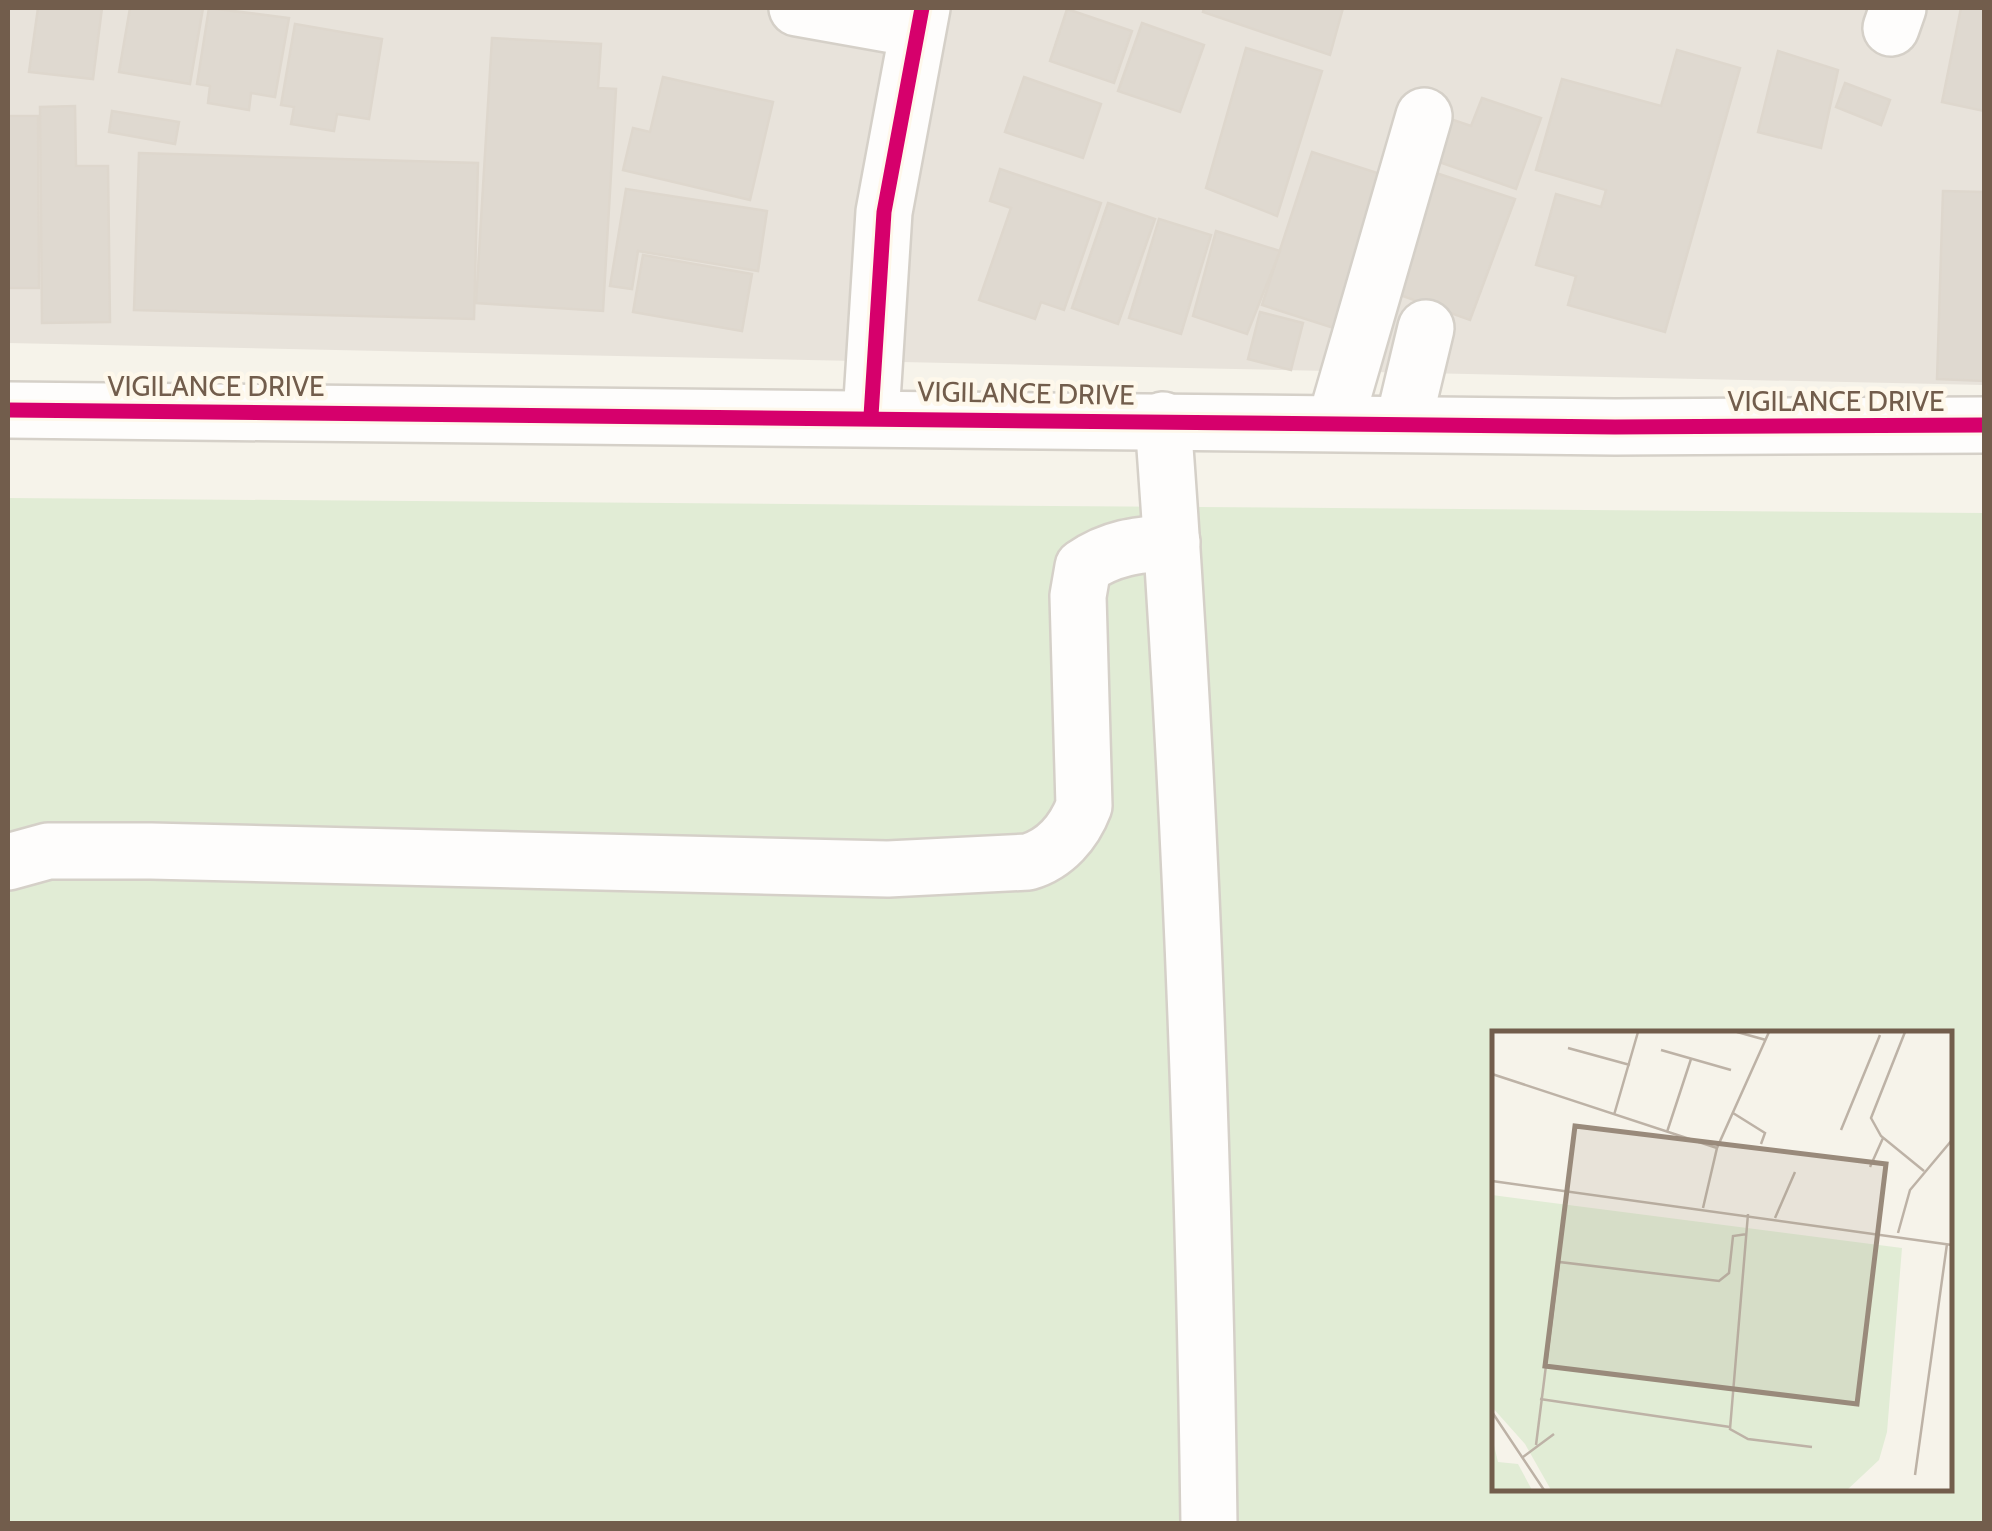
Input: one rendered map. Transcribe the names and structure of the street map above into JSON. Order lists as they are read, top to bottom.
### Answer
{
  "streets": {
    "street": ["VIGILANCE DRIVE"]
  }
}
